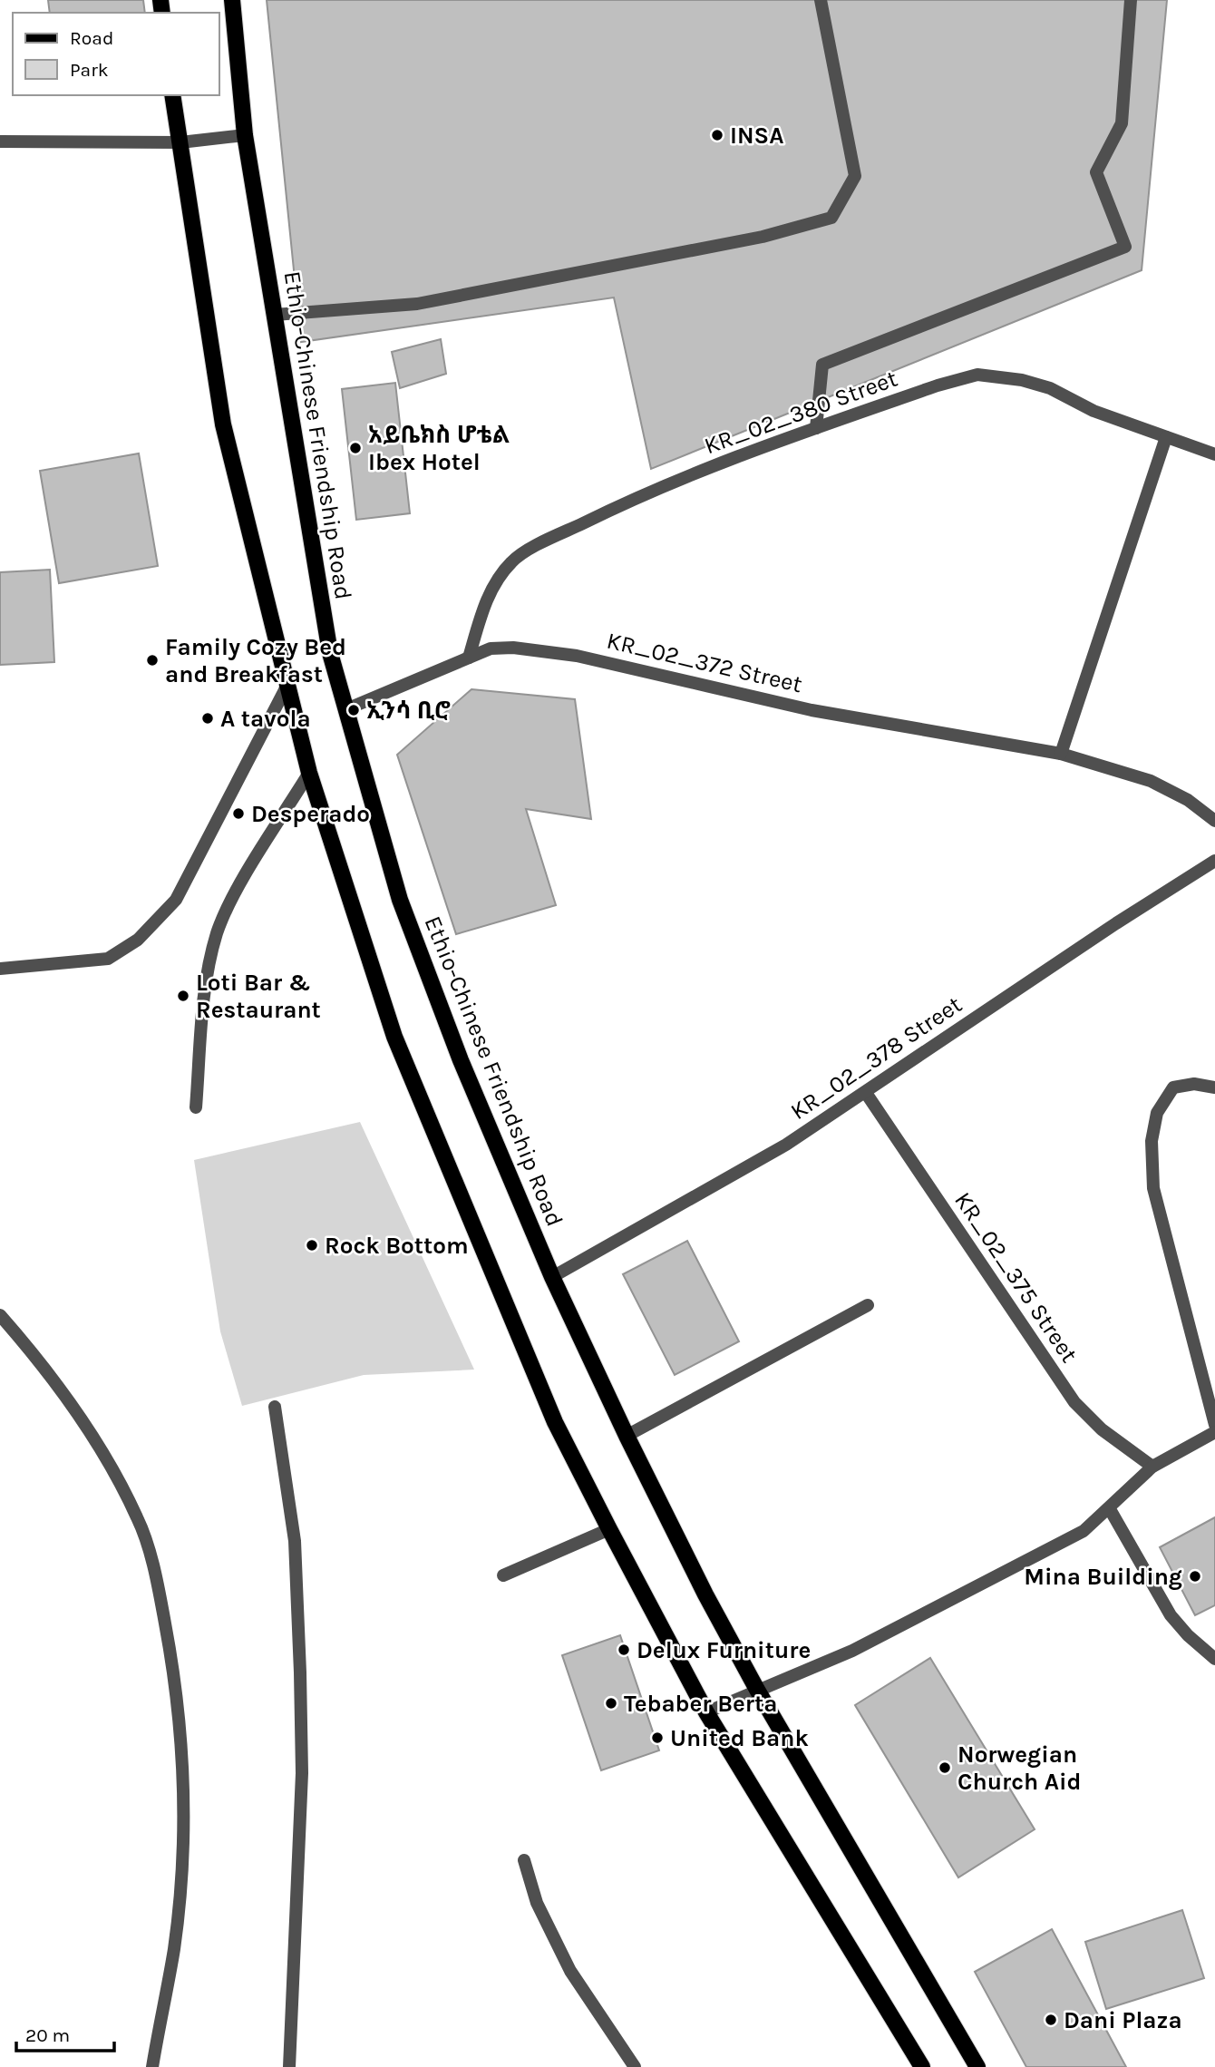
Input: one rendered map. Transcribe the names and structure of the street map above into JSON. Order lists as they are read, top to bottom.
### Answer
{
  "streets": {
    "main road": ["Ethio-Chinese Friendship Road"],
    "street": [
      "KR_02_380 Street",
      "KR_02_372 Street",
      "KR_02_378 Street",
      "KR_02_375 Street"
    ]
  },
  "crossings": [
    ["KR_02_380 Street", "KR_02_372 Street"],
    ["Ethio-Chinese Friendship Road", "KR_02_372 Street"],
    ["Ethio-Chinese Friendship Road", "KR_02_378 Street"],
    ["KR_02_378 Street", "KR_02_375 Street"]
  ],
  "places": [
    "INSA",
    "አይቤክስ ሆቴል Ibex Hotel",
    "Family Cozy Bed and Breakfast",
    "ኢንሳ ቢሮ",
    "A tavola",
    "Desperado",
    "Loti Bar & Restaurant",
    "Rock Bottom",
    "Mina Building",
    "Delux Furniture",
    "Tebaber Berta",
    "United Bank",
    "Norwegian Church Aid",
    "Dani Plaza"
  ],
  "legend": ["Road", "Park"],
  "scale_bar": "20 m"
}
